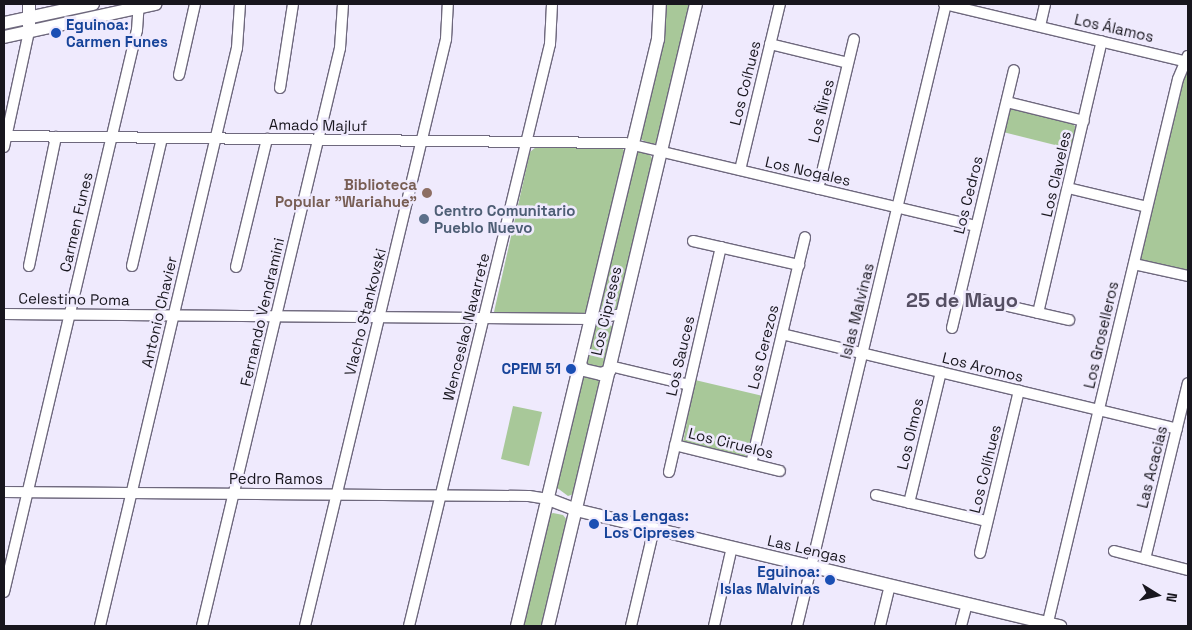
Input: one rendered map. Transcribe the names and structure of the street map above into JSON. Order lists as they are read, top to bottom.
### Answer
{
  "streets": {
    "main road": ["Los Cipreses", "Las Lengas"],
    "street": [
      "Los Álamos",
      "Los Coíhues",
      "Los Ñires",
      "Amado Majluf",
      "Los Nogales",
      "Los Claveles",
      "Los Cedros",
      "Carmen Funes",
      "Celestino Poma",
      "Islas Malvinas",
      "Antonio Chavier",
      "Fernando Vendramini",
      "Vlacho Stankovski",
      "Wenceslao Navarrete",
      "Los Groselleros",
      "Los Cerezos",
      "Los Sauces",
      "Los Aromos",
      "Los Olmos",
      "Los Ciruelos",
      "Las Acacias",
      "Los Colíhues",
      "Pedro Ramos"
    ]
  },
  "crossings": [
    ["Los Álamos", "Los Claveles"],
    ["Los Álamos", "Islas Malvinas"],
    ["Los Álamos", "Los Groselleros"],
    ["Los Coíhues", "Los Nogales"],
    ["Los Ñires", "Los Nogales"],
    ["Amado Majluf", "Los Nogales"],
    ["Amado Majluf", "Carmen Funes"],
    ["Amado Majluf", "Los Cipreses"],
    ["Amado Majluf", "Antonio Chavier"],
    ["Amado Majluf", "Fernando Vendramini"],
    ["Amado Majluf", "Vlacho Stankovski"],
    ["Amado Majluf", "Wenceslao Navarrete"],
    ["Los Nogales", "Los Cedros"],
    ["Los Nogales", "Los Cipreses"],
    ["Los Nogales", "Islas Malvinas"],
    ["Carmen Funes", "Celestino Poma"],
    ["Carmen Funes", "Pedro Ramos"],
    ["Celestino Poma", "Los Cipreses"],
    ["Celestino Poma", "Antonio Chavier"],
    ["Celestino Poma", "Fernando Vendramini"],
    ["Celestino Poma", "Vlacho Stankovski"],
    ["Celestino Poma", "Wenceslao Navarrete"],
    ["Los Cipreses", "Pedro Ramos"],
    ["Los Cipreses", "Las Lengas"],
    ["Islas Malvinas", "Los Aromos"],
    ["Islas Malvinas", "Las Lengas"],
    ["Antonio Chavier", "Pedro Ramos"],
    ["Fernando Vendramini", "Pedro Ramos"],
    ["Vlacho Stankovski", "Pedro Ramos"],
    ["Wenceslao Navarrete", "Pedro Ramos"],
    ["Los Groselleros", "Los Aromos"],
    ["Los Groselleros", "Las Lengas"],
    ["Los Cerezos", "Los Aromos"],
    ["Los Cerezos", "Los Ciruelos"],
    ["Los Sauces", "Los Ciruelos"],
    ["Los Aromos", "Los Olmos"],
    ["Los Aromos", "Las Acacias"],
    ["Los Aromos", "Los Colíhues"],
    ["Pedro Ramos", "Las Lengas"]
  ],
  "districts": ["25 de Mayo"],
  "places": [
    "Eguinoa: Carmen Funes",
    "Biblioteca Popular \"Wariahue\"",
    "Centro Comunitario Pueblo Nuevo",
    "CPEM 51",
    "Las Lengas: Los Cipreses",
    "Eguinoa: Islas Malvinas"
  ],
  "north": "right"
}
